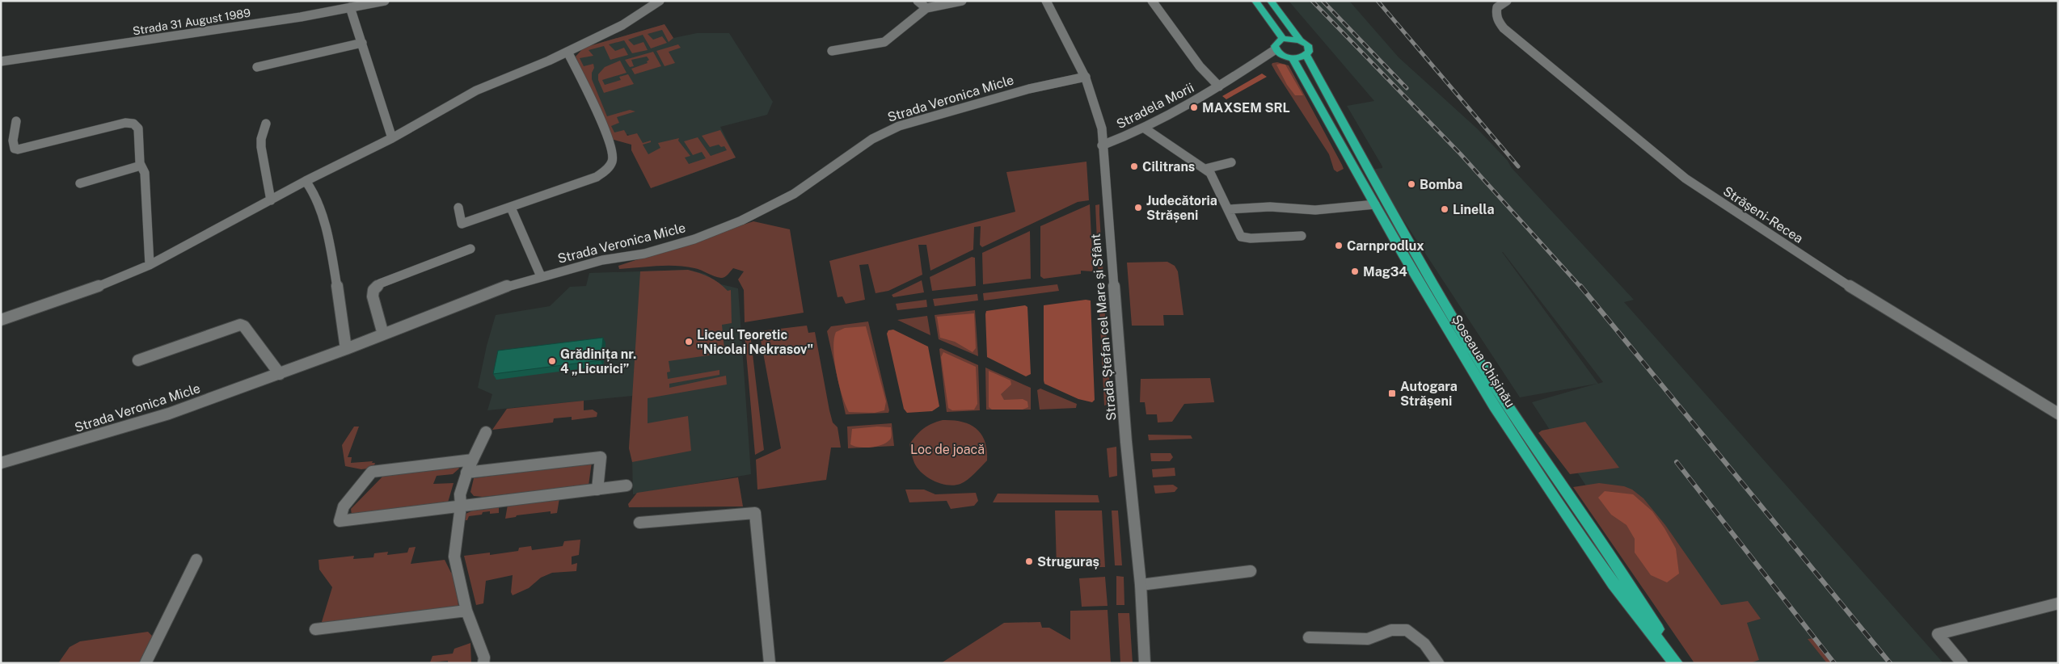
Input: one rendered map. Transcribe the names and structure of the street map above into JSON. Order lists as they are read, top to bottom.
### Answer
{
  "streets": {
    "highway": ["Șoseaua Chișinău"],
    "street": [
      "Strada 31 August 1989",
      "Strada Veronica Micle",
      "Stradela Morii",
      "Strășeni-Recea",
      "Strada Ștefan cel Mare și Sfânt"
    ]
  },
  "crossings": [
    ["Strada Veronica Micle", "Strada Ștefan cel Mare și Sfânt"],
    ["Stradela Morii", "Strada Ștefan cel Mare și Sfânt"]
  ],
  "parks": ["Loc de joacă"],
  "places": {
    "other": [
      "MAXSEM SRL",
      "Cilitrans",
      "Bomba",
      "Judecătoria Strășeni",
      "Linella",
      "Carnprodlux",
      "Mag34",
      "Liceul Teoretic \"Nicolai Nekrasov\"",
      "Grădinița nr. 4 „Licurici”",
      "Struguraș"
    ],
    "transit": ["Autogara Strășeni"]
  }
}
